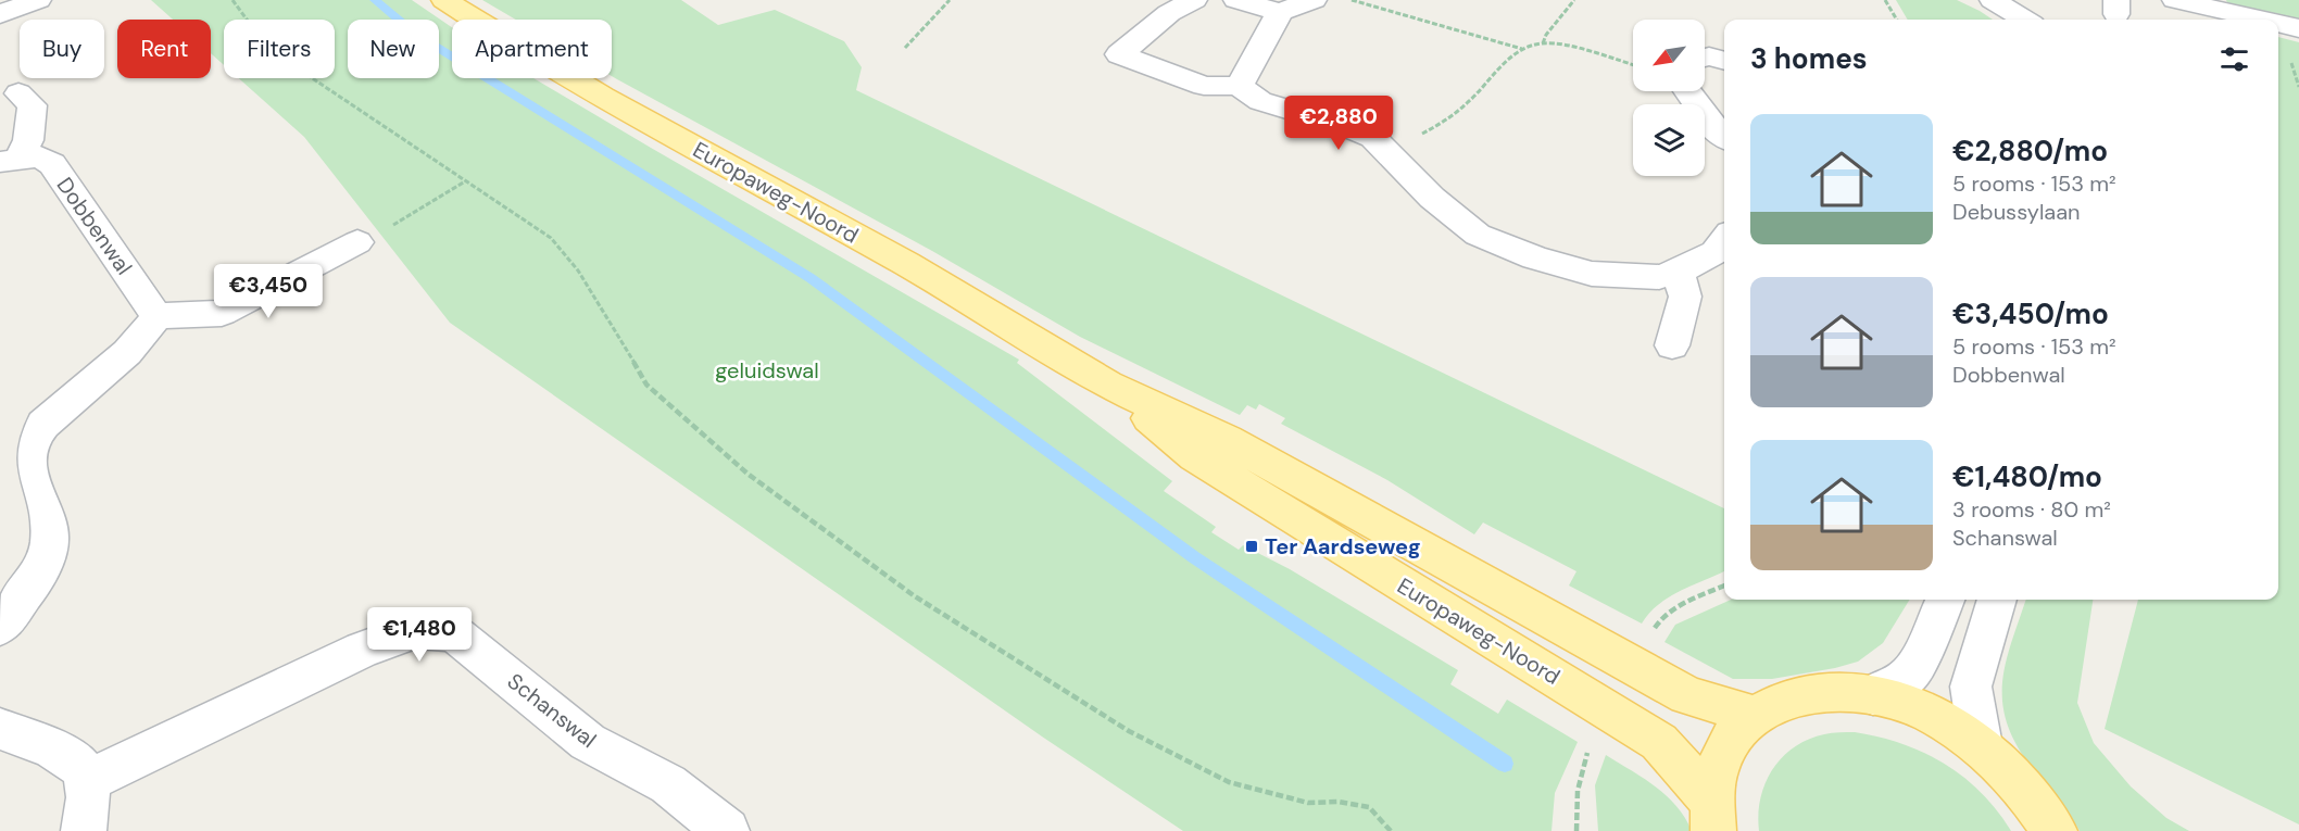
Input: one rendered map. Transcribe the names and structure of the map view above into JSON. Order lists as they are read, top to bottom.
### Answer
{
  "streets": {
    "main road": ["Europaweg-Noord"],
    "street": ["Dobbenwal", "Schanswal"]
  },
  "parks": ["geluidswal"],
  "places": {
    "transit": ["Ter Aardseweg"]
  },
  "north": "bottom left",
  "page": {
    "chip": [
      "Buy",
      "Rent",
      "Filters",
      "New",
      "Apartment"
    ],
    "heading": "3 homes",
    "price": ["€2,880", "€3,450", "€1,480"],
    "list": [
      {
        "name": "€2,880/mo",
        "note": "5 rooms · 153 m² · Debussylaan"
      },
      {
        "name": "€3,450/mo",
        "note": "5 rooms · 153 m² · Dobbenwal"
      },
      {
        "name": "€1,480/mo",
        "note": "3 rooms · 80 m² · Schanswal"
      }
    ]
  }
}
